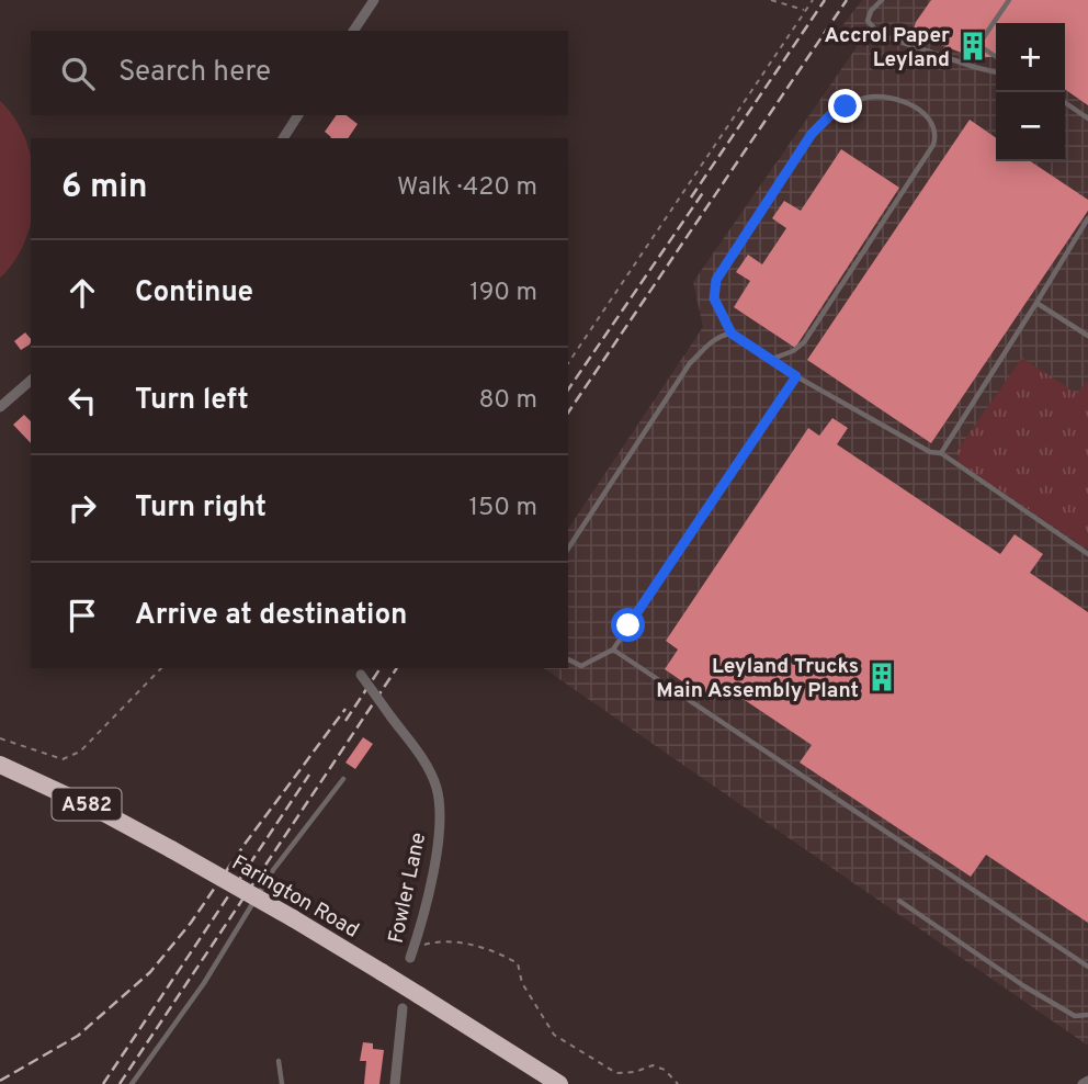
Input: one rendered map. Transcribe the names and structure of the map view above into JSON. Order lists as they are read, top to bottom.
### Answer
{
  "streets": {
    "highway": ["A582", "Farington Road"],
    "street": ["Fowler Lane"]
  },
  "places": {
    "building": ["Accrol Paper Leyland", "Leyland Trucks Main Assembly Plant"]
  },
  "page": {
    "map_buttons": ["+", "−"],
    "search": "Search here",
    "heading": ["6 min", "Walk · 420 m"],
    "list": [
      ["Continue", "190 m"],
      ["Turn left", "80 m"],
      ["Turn right", "150 m"],
      "Arrive at destination"
    ]
  }
}
